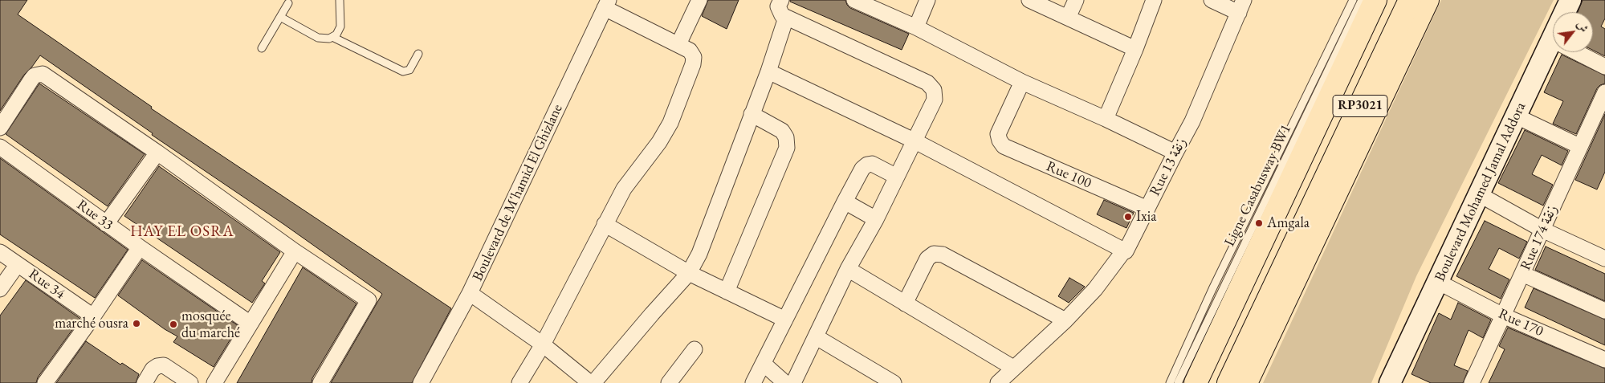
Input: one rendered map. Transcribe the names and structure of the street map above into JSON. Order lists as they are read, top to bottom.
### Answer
{
  "streets": {
    "main road": ["RP3021"],
    "street": [
      "Rue 13 زنقة",
      "Rue 100",
      "Boulevard Mohamed Jamal Addora",
      "Boulevard de M'hamid El Ghizlane",
      "Rue 33",
      "Rue 174 زنقة",
      "Rue 34",
      "Rue 170"
    ],
    "lane": ["Ligne Casabusway BW1"]
  },
  "crossings": [
    ["Rue 13 زنقة", "Rue 100"],
    ["Boulevard Mohamed Jamal Addora", "Rue 170"],
    ["Rue 174 زنقة", "Rue 170"]
  ],
  "districts": ["HAY EL OSRA"],
  "places": [
    "Ixia",
    "Amgala",
    "marché ousra",
    "mosquée du marché"
  ],
  "north": "top right"
}
